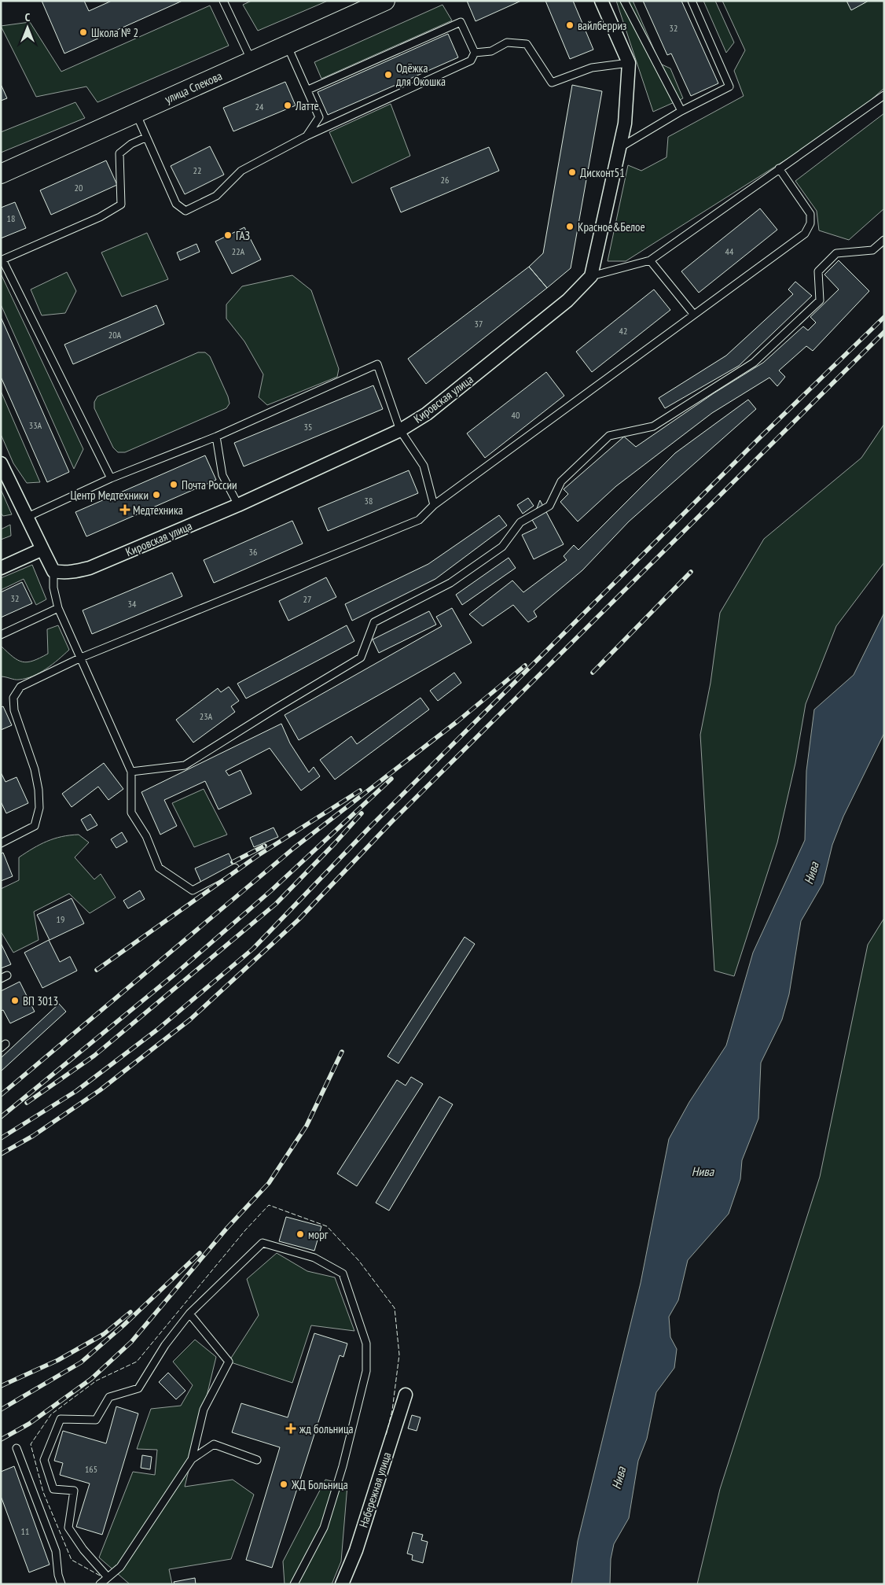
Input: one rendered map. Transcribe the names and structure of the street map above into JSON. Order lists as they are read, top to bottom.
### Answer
{
  "streets": {
    "main road": ["улица Спекова"],
    "street": ["Кировская улица", "Набережная улица"]
  },
  "water": ["Нива"],
  "places": {
    "other": [
      "вайлберриз",
      "Школа № 2",
      "Одёжка для Окошка",
      "Латте",
      "Дисконт51",
      "Красное&Белое",
      "ГАЗ",
      "Почта России",
      "Центр Медтехники",
      "ВП 3013",
      "морг",
      "ЖД Больница"
    ],
    "health": ["Медтехника", "жд больница"]
  },
  "house_numbers": [
    "32",
    "24",
    "22",
    "26",
    "20",
    "18",
    "22А",
    "44",
    "37",
    "42",
    "20А",
    "40",
    "33А",
    "35",
    "38",
    "36",
    "32",
    "27",
    "34",
    "23А",
    "19",
    "165",
    "11"
  ],
  "north": "top"
}
